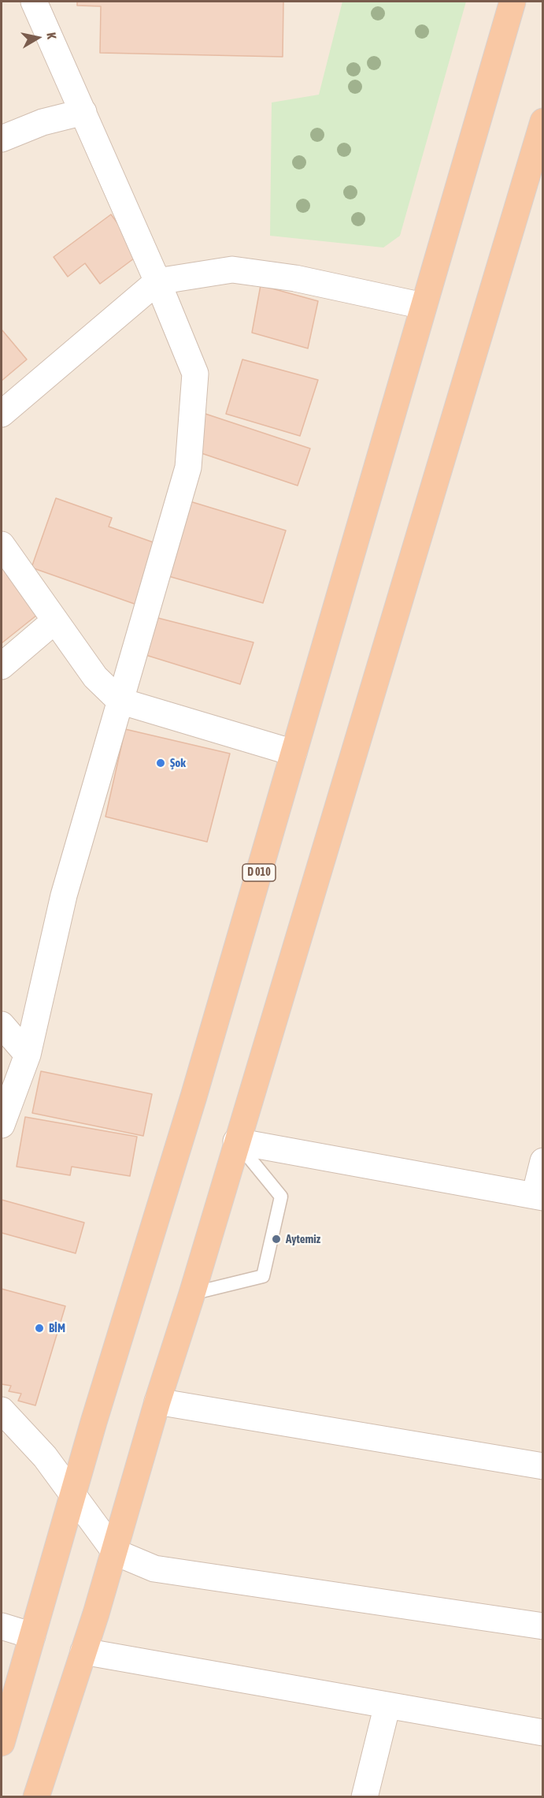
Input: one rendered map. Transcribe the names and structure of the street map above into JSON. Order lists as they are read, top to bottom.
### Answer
{
  "streets": {
    "highway": ["D 010"]
  },
  "places": ["Şok", "Aytemiz", "BİM"],
  "north": "right"
}
